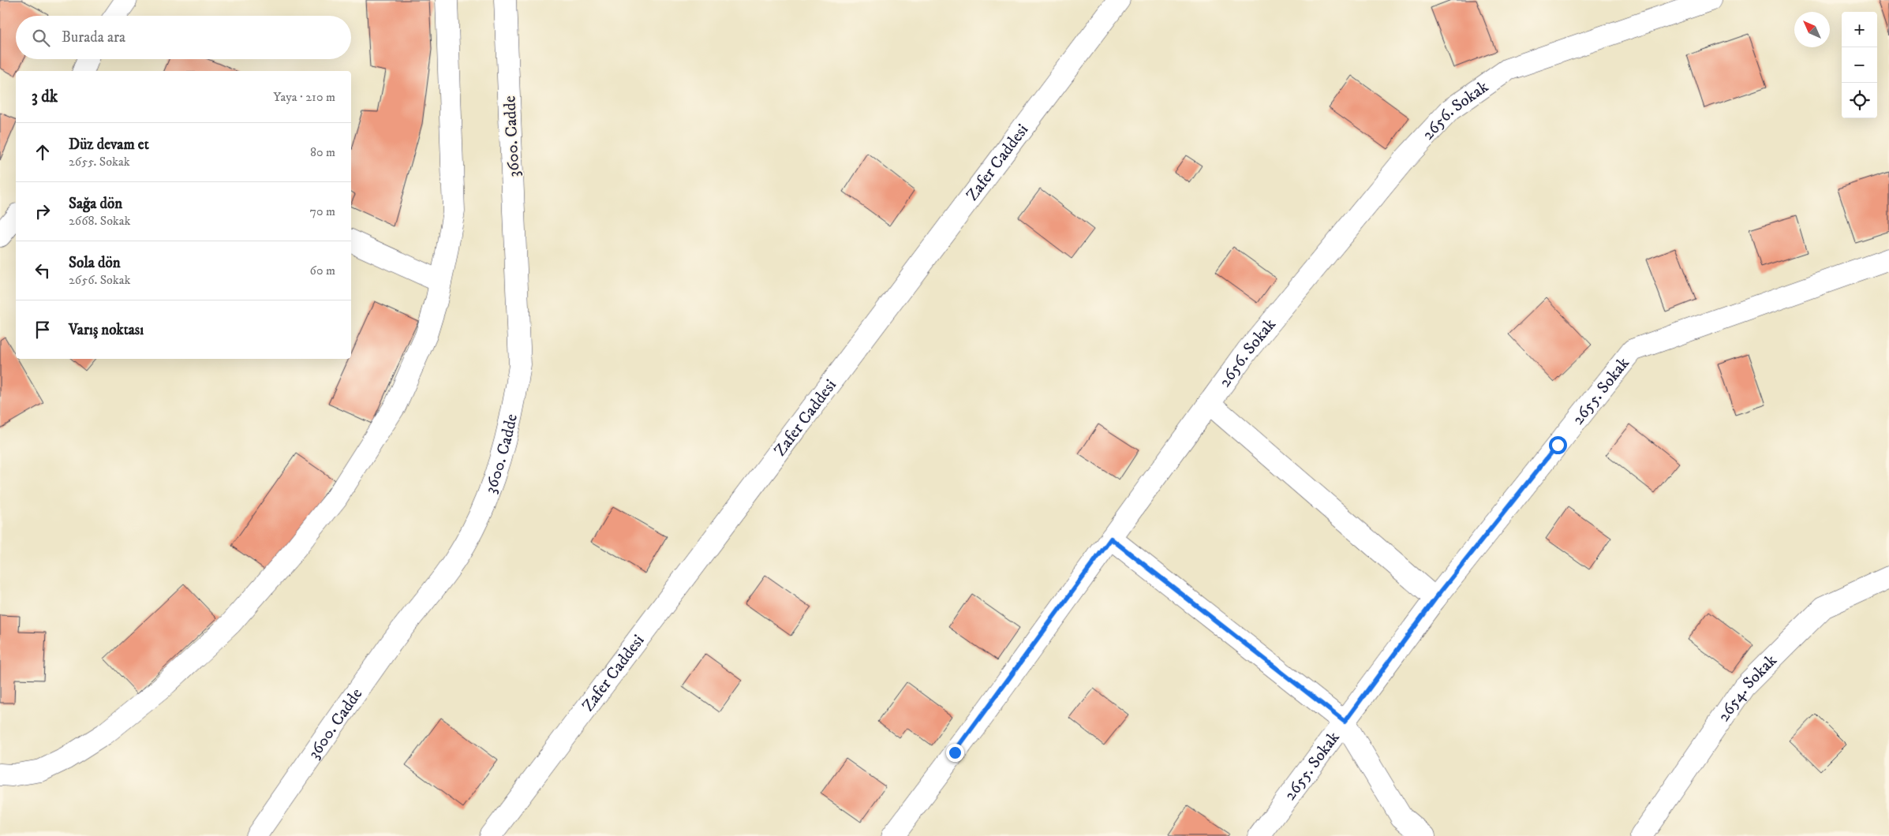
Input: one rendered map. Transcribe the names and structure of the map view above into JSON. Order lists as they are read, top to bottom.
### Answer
{
  "streets": {
    "street": [
      "2656. Sokak",
      "3600. Cadde",
      "Zafer Caddesi",
      "2655. Sokak",
      "2654. Sokak"
    ]
  },
  "north": "top left",
  "page": {
    "map_buttons": ["+", "−"],
    "search": "Burada ara",
    "heading": ["3 dk", "Yaya · 210 m"],
    "list": [
      ["Düz devam et", "2655. Sokak", "80 m"],
      ["Sağa dön", "2668. Sokak", "70 m"],
      ["Sola dön", "2656. Sokak", "60 m"],
      "Varış noktası"
    ]
  }
}
